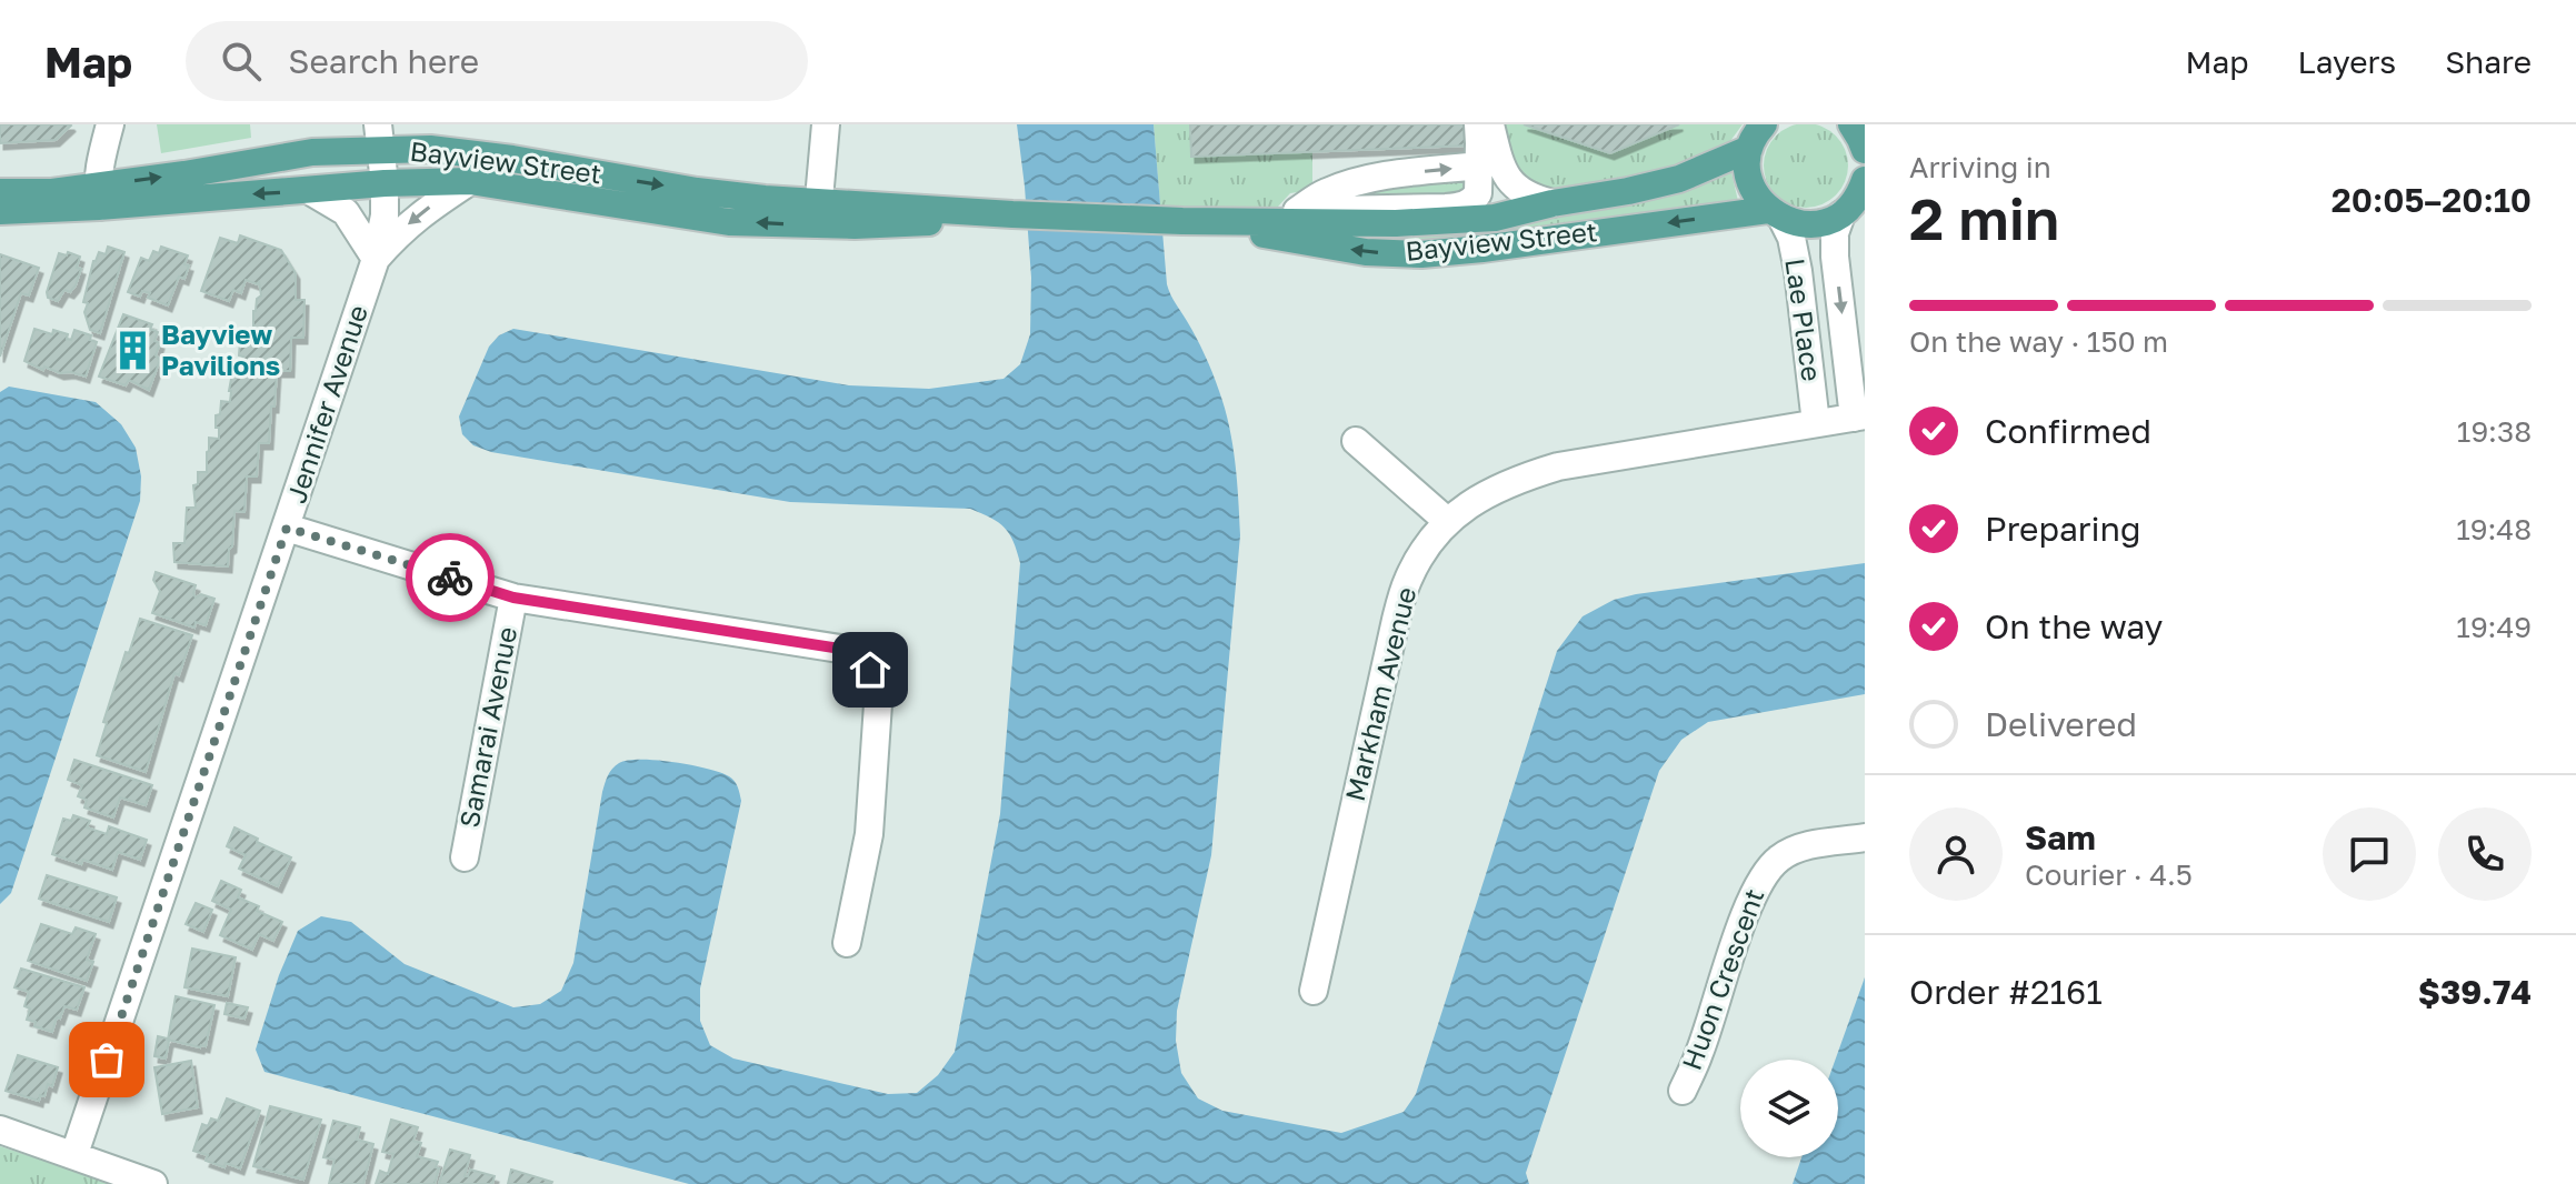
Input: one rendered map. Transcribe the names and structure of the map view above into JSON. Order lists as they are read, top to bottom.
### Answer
{
  "streets": {
    "main road": ["Bayview Street"],
    "street": [
      "Lae Place",
      "Jennifer Avenue",
      "Markham Avenue",
      "Samarai Avenue",
      "Huon Crescent"
    ]
  },
  "crossings": [
    ["Bayview Street", "Lae Place"],
    ["Bayview Street", "Jennifer Avenue"],
    ["Lae Place", "Markham Avenue"]
  ],
  "places": {
    "building": ["Bayview Pavilions"]
  },
  "page": {
    "header": "Map",
    "search": "Search here",
    "nav": ["Map", "Layers", "Share"],
    "heading": ["2 min", "Arriving in", "20:05–20:10"],
    "panel": [
      "Sam",
      "Courier · 4.5",
      "Order #2161",
      "$39.74"
    ],
    "bar": "On the way · 150 m",
    "list": [
      ["Confirmed", "19:38"],
      ["Preparing", "19:48"],
      ["On the way", "19:49"],
      "Delivered"
    ]
  }
}
